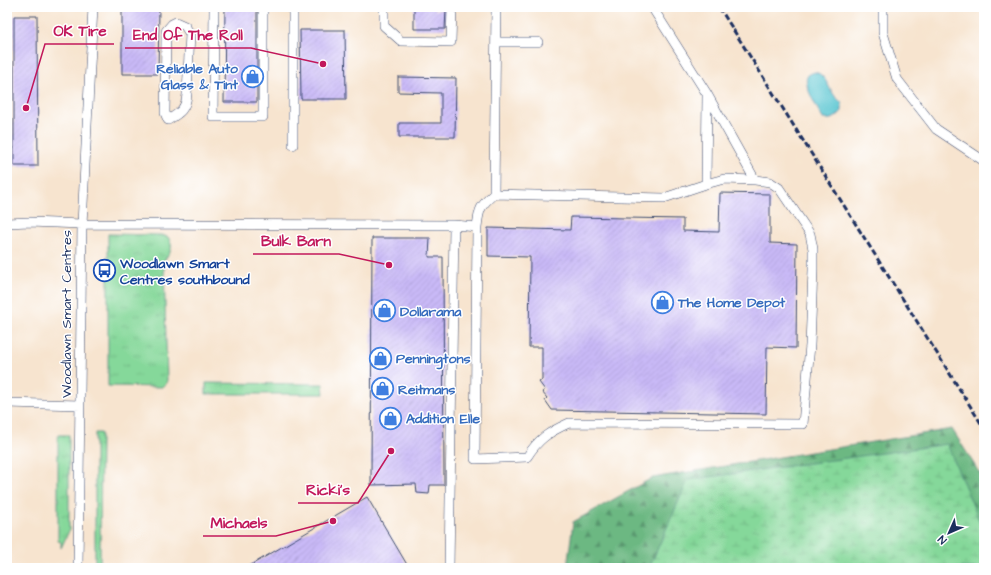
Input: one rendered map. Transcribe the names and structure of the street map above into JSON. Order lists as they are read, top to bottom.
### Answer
{
  "streets": {
    "lane": ["Woodlawn Smart Centres"]
  },
  "places": {
    "other": [
      "End Of The Roll",
      "OK Tire",
      "Bulk Barn",
      "Ricki's",
      "Michaels"
    ],
    "shop": [
      "Reliable Auto Glass & Tint",
      "The Home Depot",
      "Dollarama",
      "Penningtons",
      "Reitmans",
      "Addition Elle"
    ],
    "bus stop": ["Woodlawn Smart Centres southbound"]
  },
  "north": "bottom left"
}
